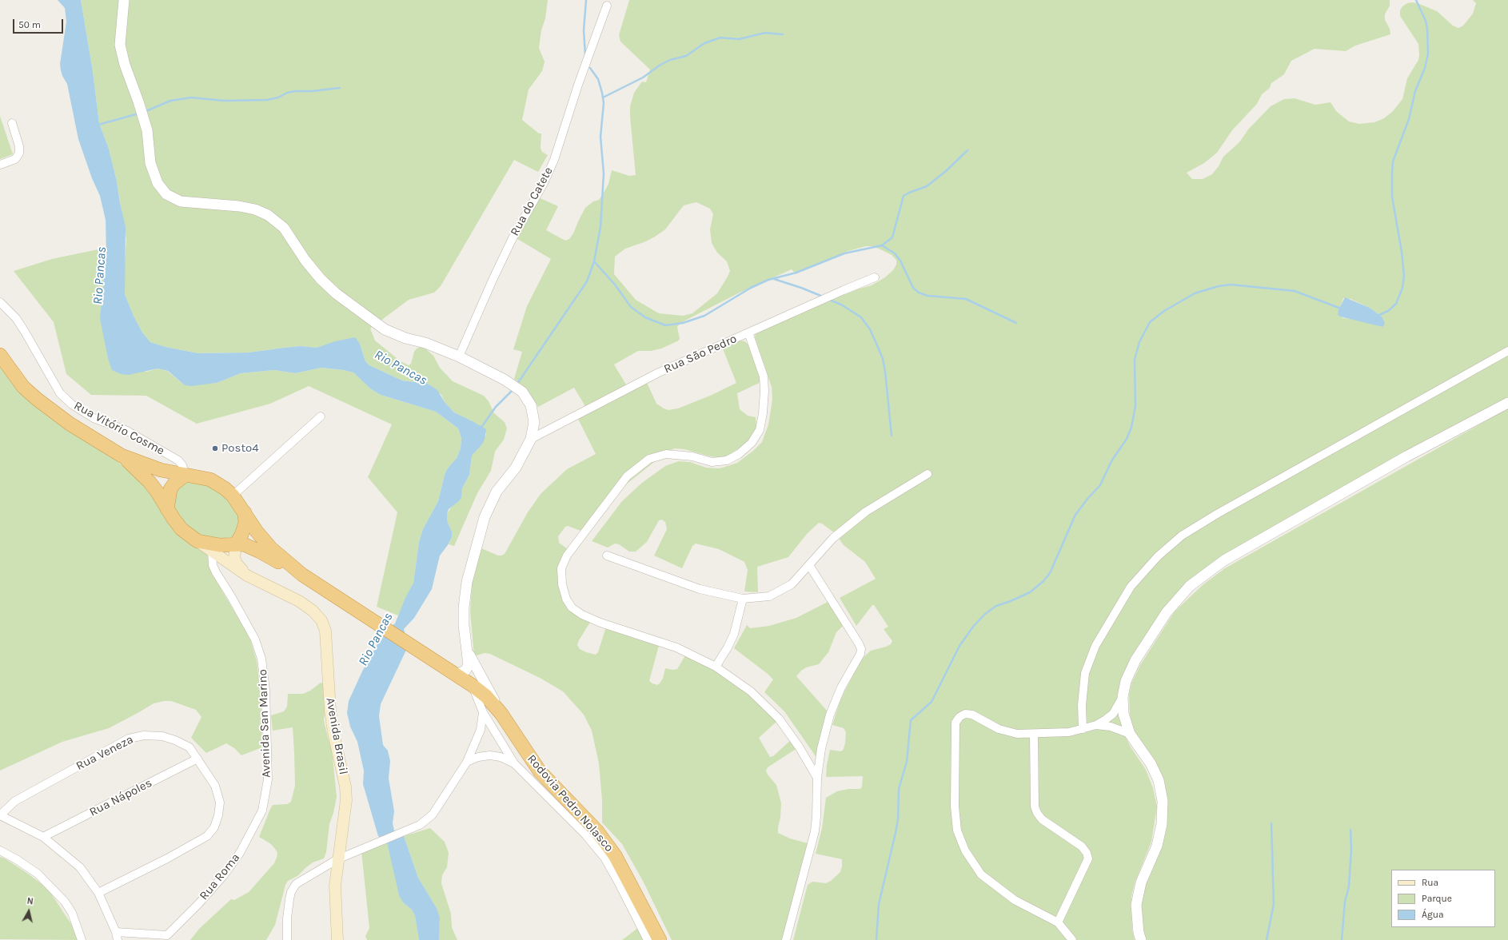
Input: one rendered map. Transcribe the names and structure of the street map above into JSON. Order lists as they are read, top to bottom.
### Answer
{
  "streets": {
    "highway": ["Rodovia Pedro Nolasco"],
    "main road": ["Avenida Brasil"],
    "street": [
      "Rua do Catete",
      "Rua São Pedro",
      "Rua Vitório Cosme",
      "Avenida San Marino",
      "Rua Veneza",
      "Rua Nápoles",
      "Rua Roma"
    ]
  },
  "crossings": [
    ["Rua Vitório Cosme", "Avenida Brasil"],
    ["Rua Vitório Cosme", "Rodovia Pedro Nolasco"],
    ["Avenida San Marino", "Avenida Brasil"],
    ["Avenida San Marino", "Rua Roma"],
    ["Avenida Brasil", "Rodovia Pedro Nolasco"],
    ["Rua Veneza", "Rua Nápoles"]
  ],
  "water": ["Rio Pancas"],
  "places": ["Posto4"],
  "legend": ["Rua", "Parque", "Água"],
  "scale_bar": "50 m",
  "north": "top"
}
